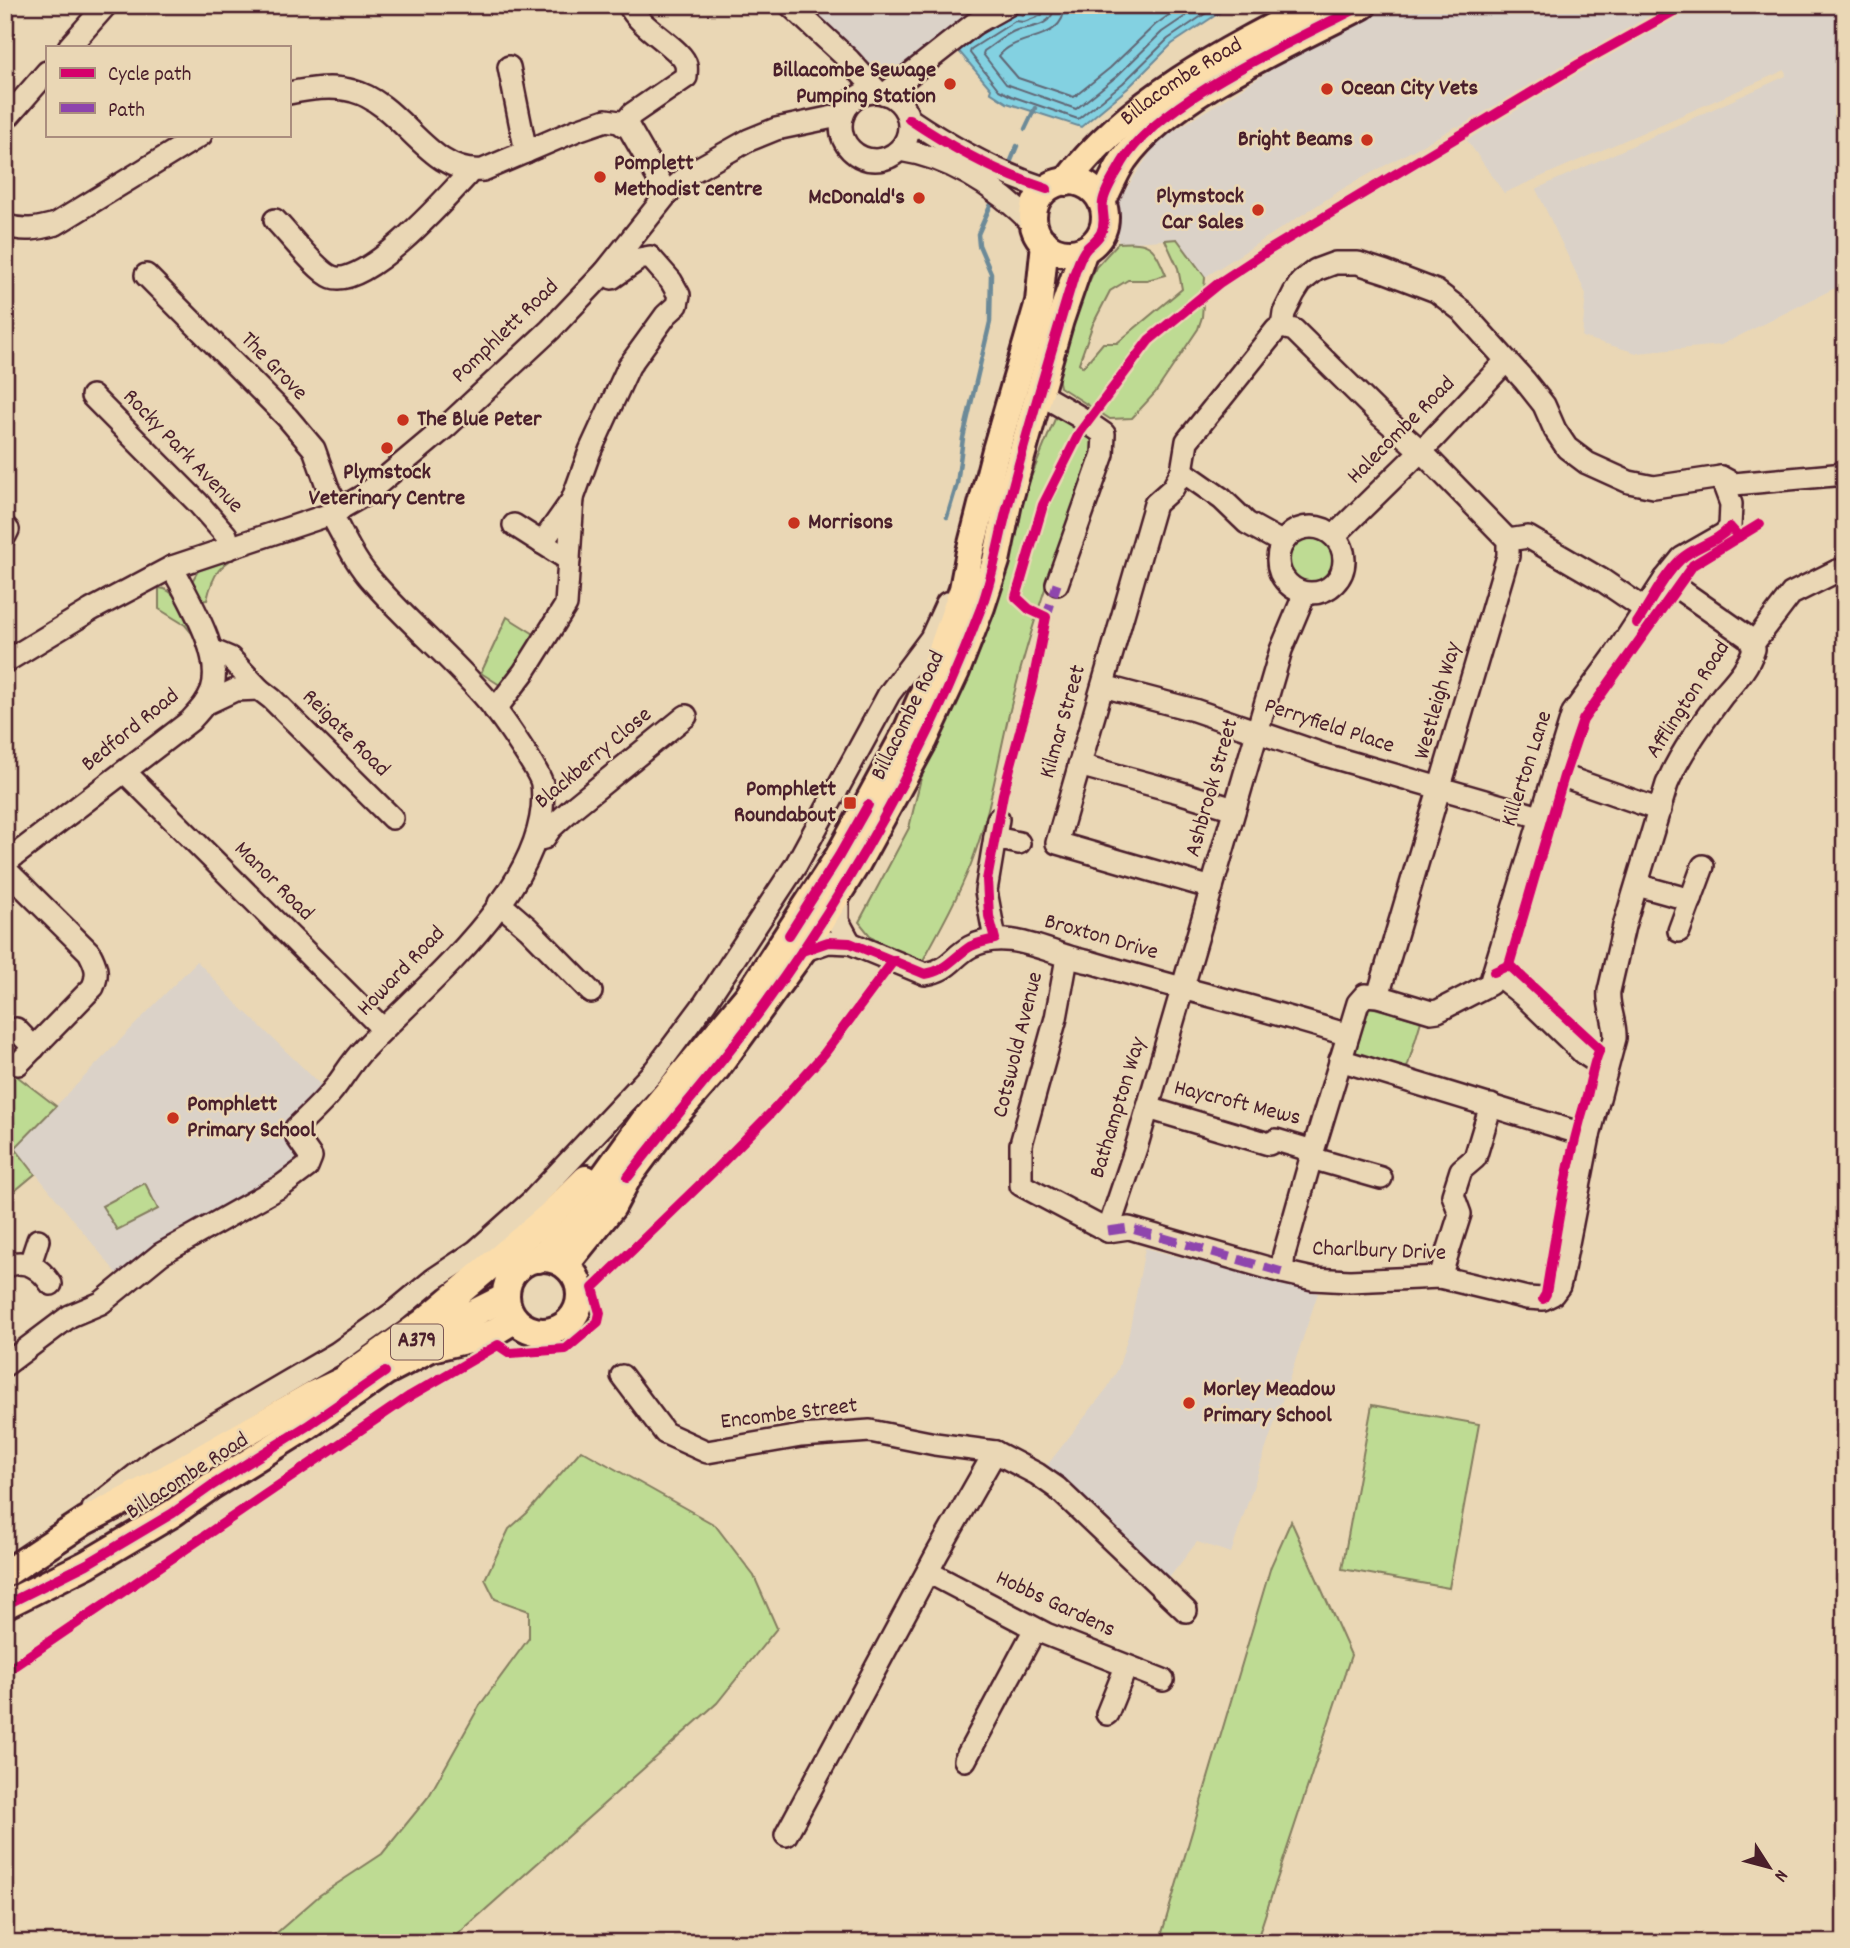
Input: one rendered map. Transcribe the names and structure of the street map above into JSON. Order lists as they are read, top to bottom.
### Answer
{
  "streets": {
    "main road": ["Billacombe Road", "A379"],
    "street": [
      "Pomphlett Road",
      "The Grove",
      "Halecombe Road",
      "Rocky Park Avenue",
      "Afflington Road",
      "Westleigh Way",
      "Kilmar Street",
      "Perryfield Place",
      "Bedford Road",
      "Reigate Road",
      "Blackberry Close",
      "Killerton Lane",
      "Ashbrook Street",
      "Manor Road",
      "Broxton Drive",
      "Howard Road",
      "Cotswold Avenue",
      "Haycroft Mews",
      "Bathampton Way",
      "Charlbury Drive",
      "Encombe Street",
      "Hobbs Gardens"
    ]
  },
  "crossings": [
    ["Billacombe Road", "A379"],
    ["Pomphlett Road", "The Grove"],
    ["Pomphlett Road", "Rocky Park Avenue"],
    ["Pomphlett Road", "Bedford Road"],
    ["Pomphlett Road", "Howard Road"],
    ["The Grove", "Howard Road"],
    ["Halecombe Road", "Ashbrook Street"],
    ["Afflington Road", "Killerton Lane"],
    ["Afflington Road", "Charlbury Drive"],
    ["Westleigh Way", "Perryfield Place"],
    ["Westleigh Way", "Killerton Lane"],
    ["Kilmar Street", "Perryfield Place"],
    ["Kilmar Street", "Ashbrook Street"],
    ["Perryfield Place", "Killerton Lane"],
    ["Perryfield Place", "Ashbrook Street"],
    ["Bedford Road", "Reigate Road"],
    ["Bedford Road", "Manor Road"],
    ["Blackberry Close", "Howard Road"],
    ["Ashbrook Street", "Broxton Drive"],
    ["Ashbrook Street", "Bathampton Way"],
    ["Manor Road", "Howard Road"],
    ["Broxton Drive", "Cotswold Avenue"],
    ["Broxton Drive", "Bathampton Way"],
    ["Cotswold Avenue", "Bathampton Way"],
    ["Cotswold Avenue", "Charlbury Drive"],
    ["Haycroft Mews", "Bathampton Way"],
    ["Bathampton Way", "Charlbury Drive"]
  ],
  "places": {
    "other": [
      "Billacombe Sewage Pumping Station",
      "Ocean City Vets",
      "Bright Beams",
      "Pomplett Methodist centre",
      "McDonald's",
      "Plymstock Car Sales",
      "The Blue Peter",
      "Plymstock Veterinary Centre",
      "Morrisons",
      "Pomphlett Primary School",
      "Morley Meadow Primary School"
    ],
    "transit": ["Pomphlett Roundabout"]
  },
  "legend": ["Cycle path", "Path"],
  "north": "bottom right"
}
